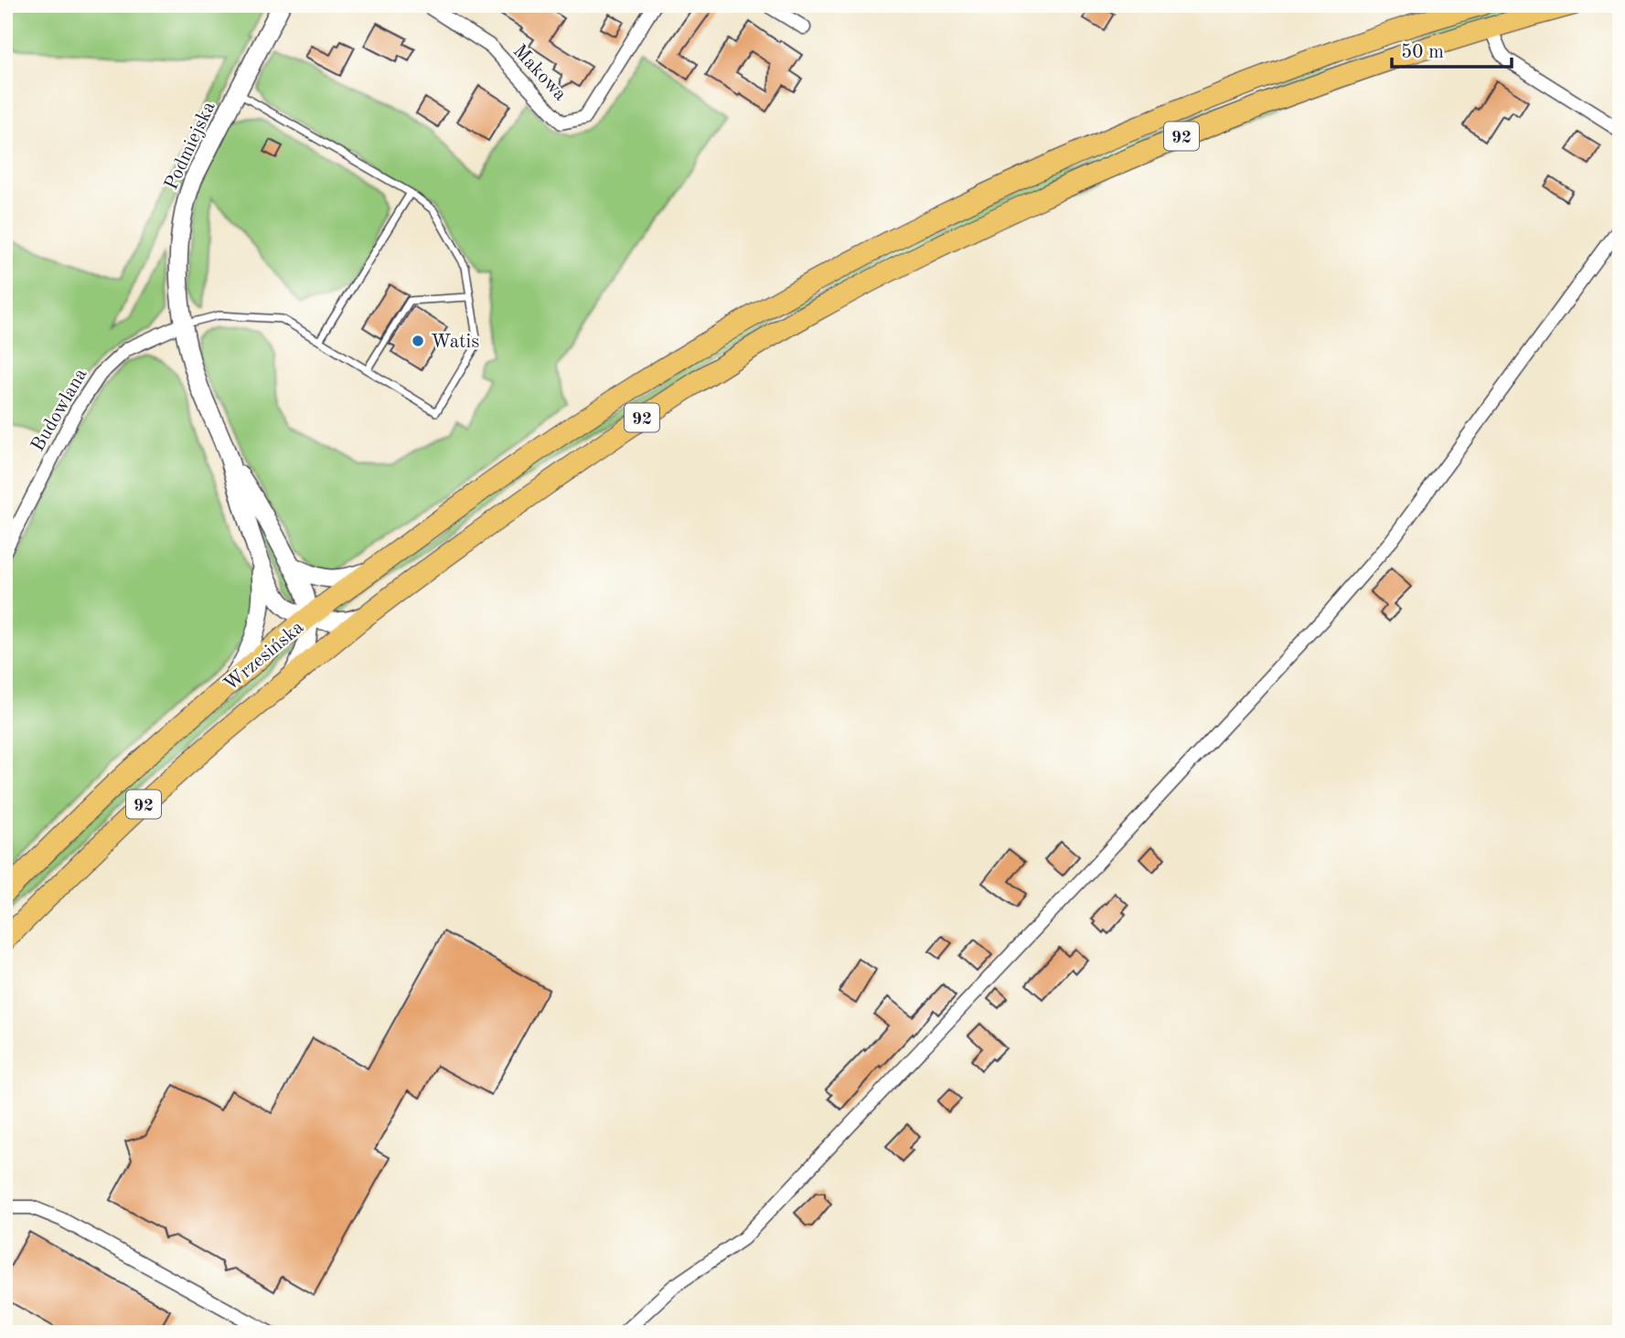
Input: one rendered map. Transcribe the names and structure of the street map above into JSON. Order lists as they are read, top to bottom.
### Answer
{
  "streets": {
    "main road": ["92", "Wrzesińska"],
    "street": ["Makowa", "Podmiejska", "Budowlana"]
  },
  "crossings": [
    ["92", "Wrzesińska"],
    ["Podmiejska", "Budowlana"],
    ["Podmiejska", "Wrzesińska"]
  ],
  "places": ["Watis"],
  "scale_bar": "50 m"
}
